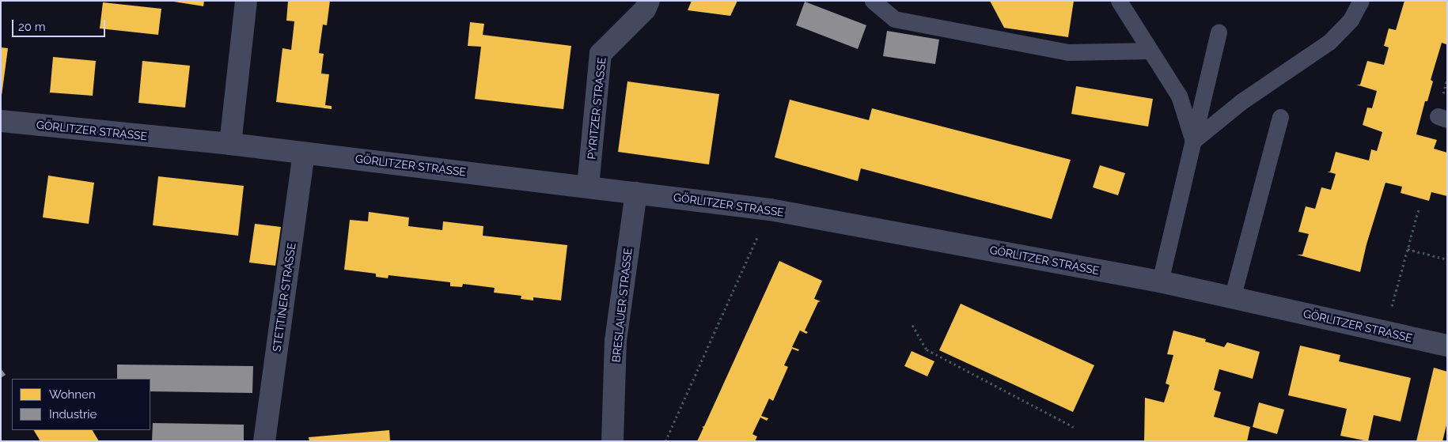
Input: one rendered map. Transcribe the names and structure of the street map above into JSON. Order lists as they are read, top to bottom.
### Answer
{
  "streets": {
    "street": [
      "PYRITZER STRASSE",
      "GÖRLITZER STRASSE",
      "STETTINER STRASSE",
      "BRESLAUER STRASSE"
    ]
  },
  "crossings": [
    ["PYRITZER STRASSE", "GÖRLITZER STRASSE"],
    ["GÖRLITZER STRASSE", "STETTINER STRASSE"],
    ["GÖRLITZER STRASSE", "BRESLAUER STRASSE"]
  ],
  "legend": ["Wohnen", "Industrie"],
  "scale_bar": "20 m"
}
